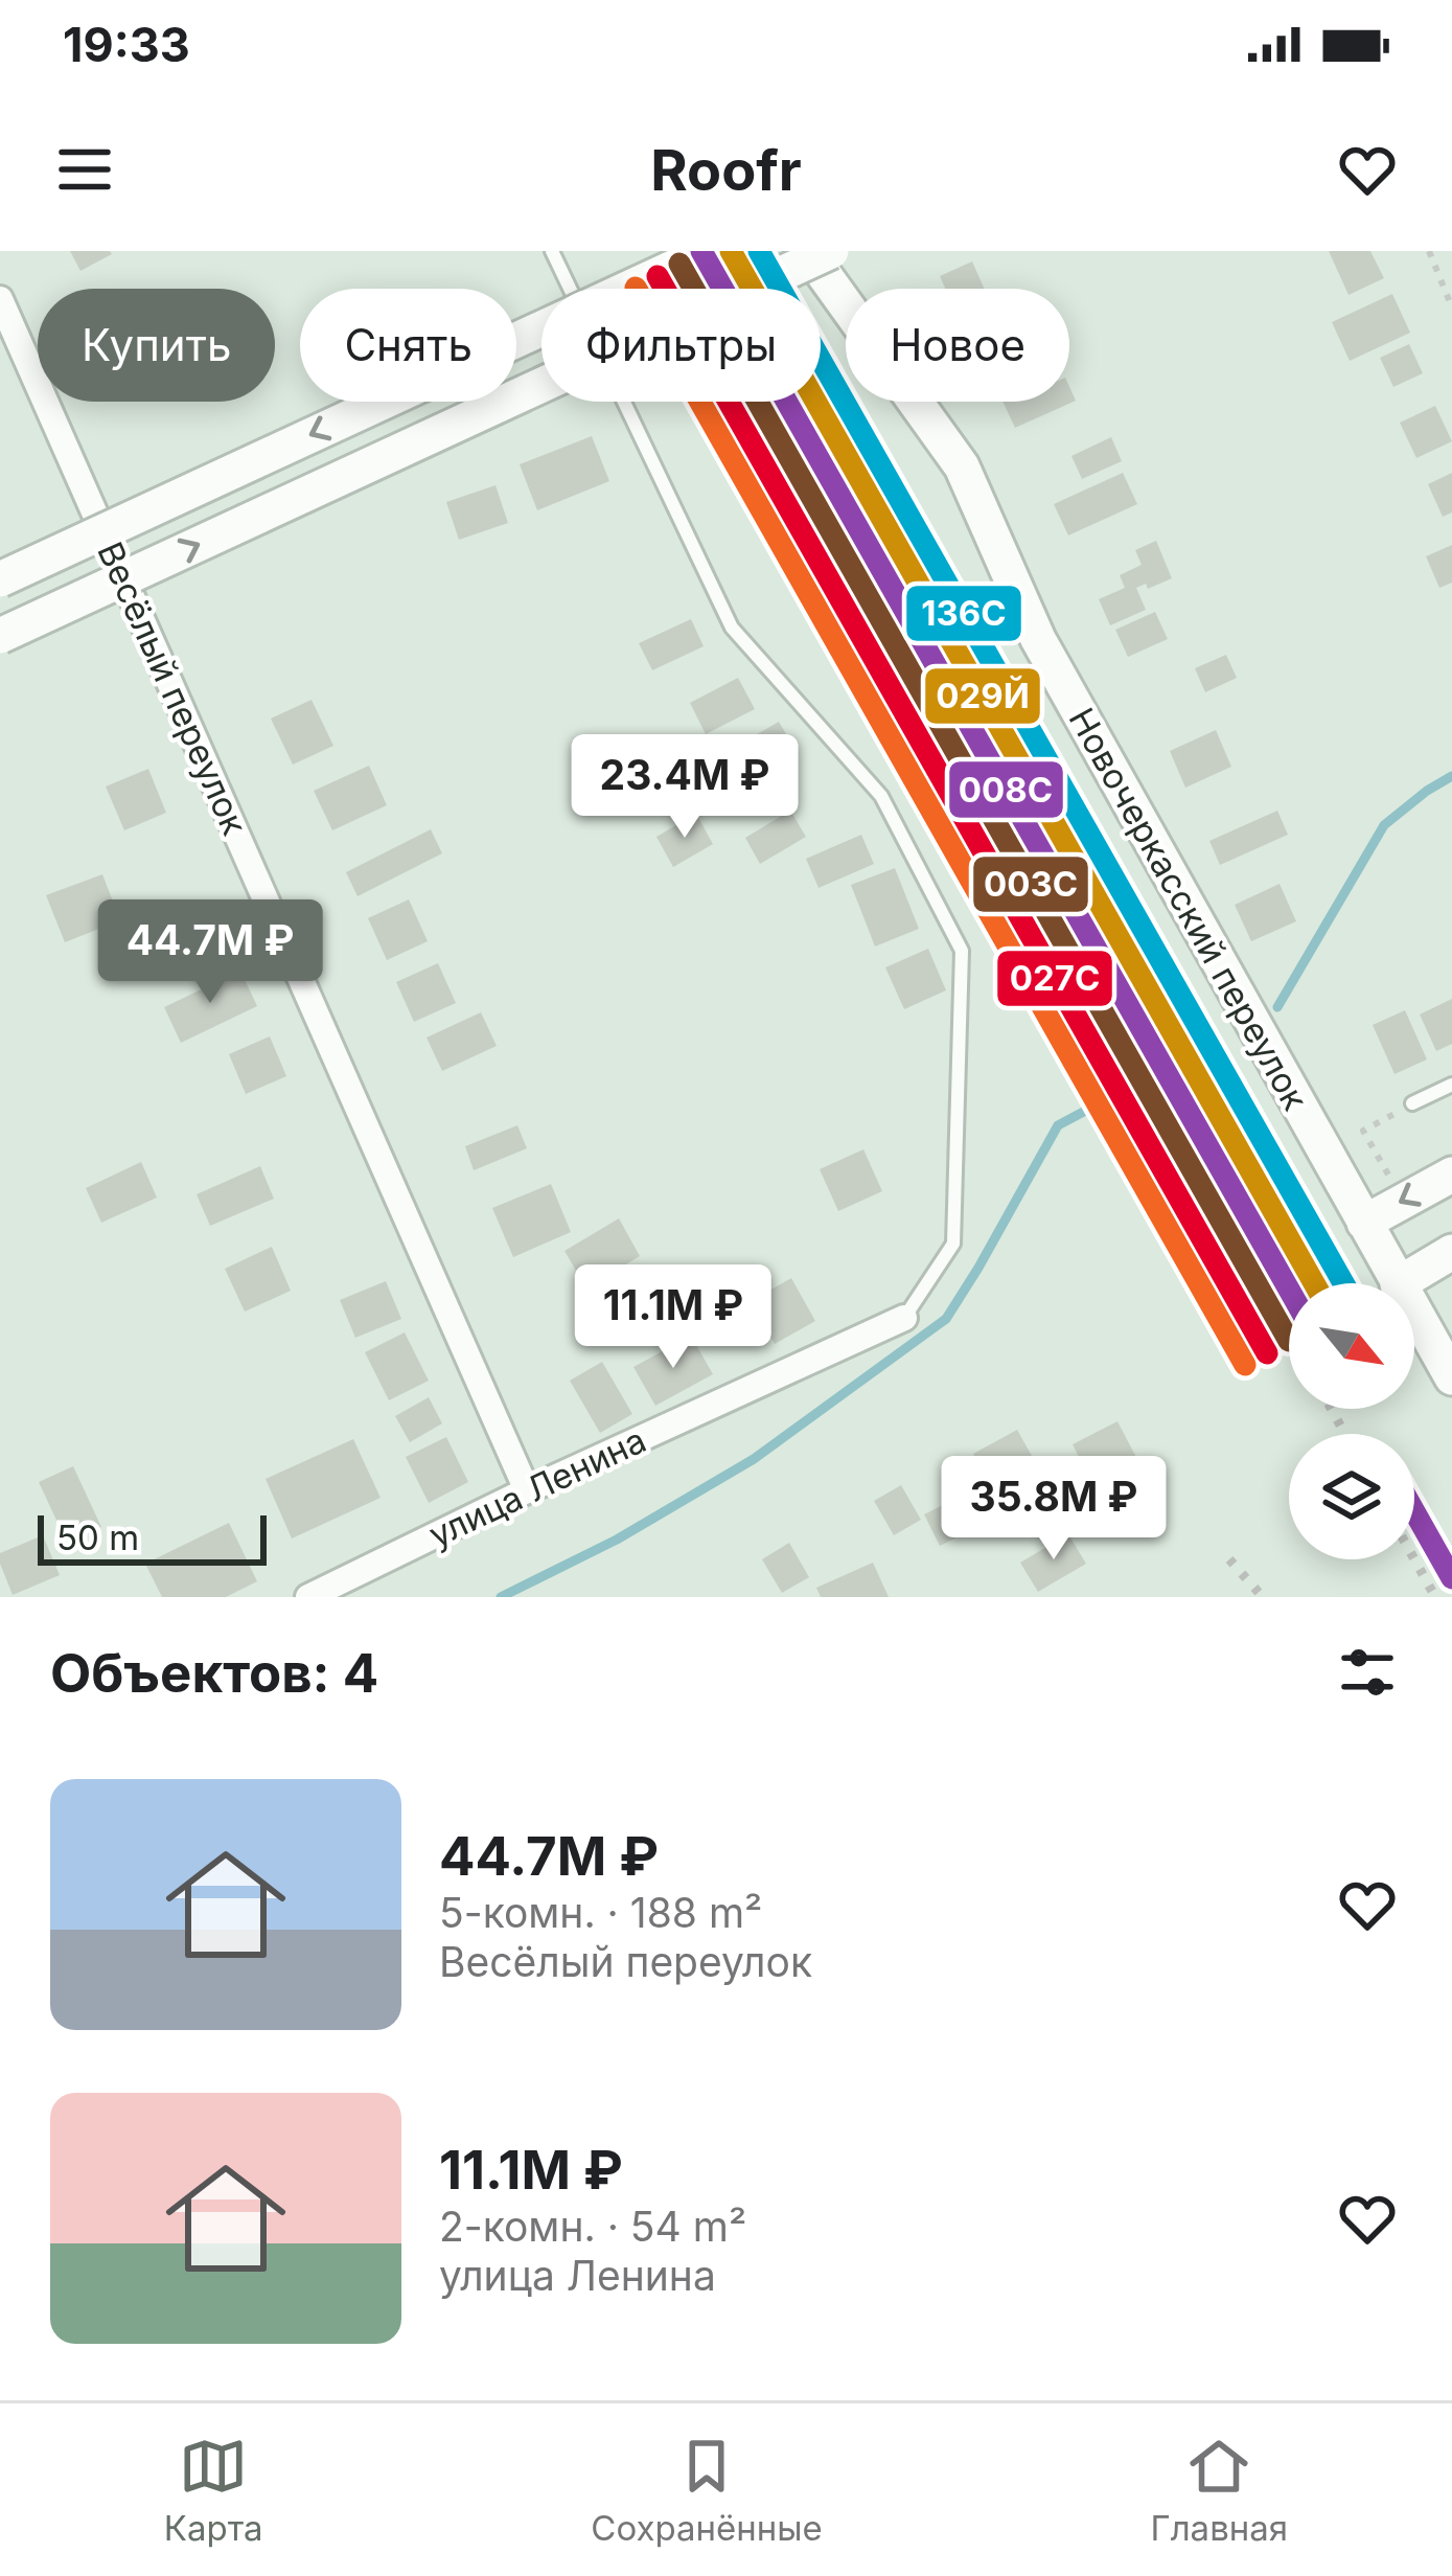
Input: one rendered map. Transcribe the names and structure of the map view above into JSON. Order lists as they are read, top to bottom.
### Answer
{
  "streets": {
    "main road": ["Новочеркасский переулок"],
    "street": ["Весёлый переулок", "улица Ленина"]
  },
  "crossings": [
    ["Весёлый переулок", "улица Ленина"]
  ],
  "lines": [
    "transit line 008С",
    "transit line 029Й",
    "transit line 136С",
    "transit line 003С",
    "transit line 027С"
  ],
  "scale_bar": "50 m",
  "north": "bottom right",
  "page": {
    "status": "19:33",
    "header": "Roofr",
    "chip": [
      "Купить",
      "Снять",
      "Фильтры",
      "Новое"
    ],
    "price": [
      "23.4M ₽",
      "44.7M ₽",
      "11.1M ₽",
      "35.8M ₽"
    ],
    "scale": "50 m",
    "heading": "Объектов: 4",
    "list": [
      {
        "name": "44.7M ₽",
        "note": "5-комн. · 188 m² · Весёлый переулок"
      },
      {
        "name": "11.1M ₽",
        "note": "2-комн. · 54 m² · улица Ленина"
      }
    ],
    "tabs": ["Карта", "Сохранённые", "Главная"]
  }
}
